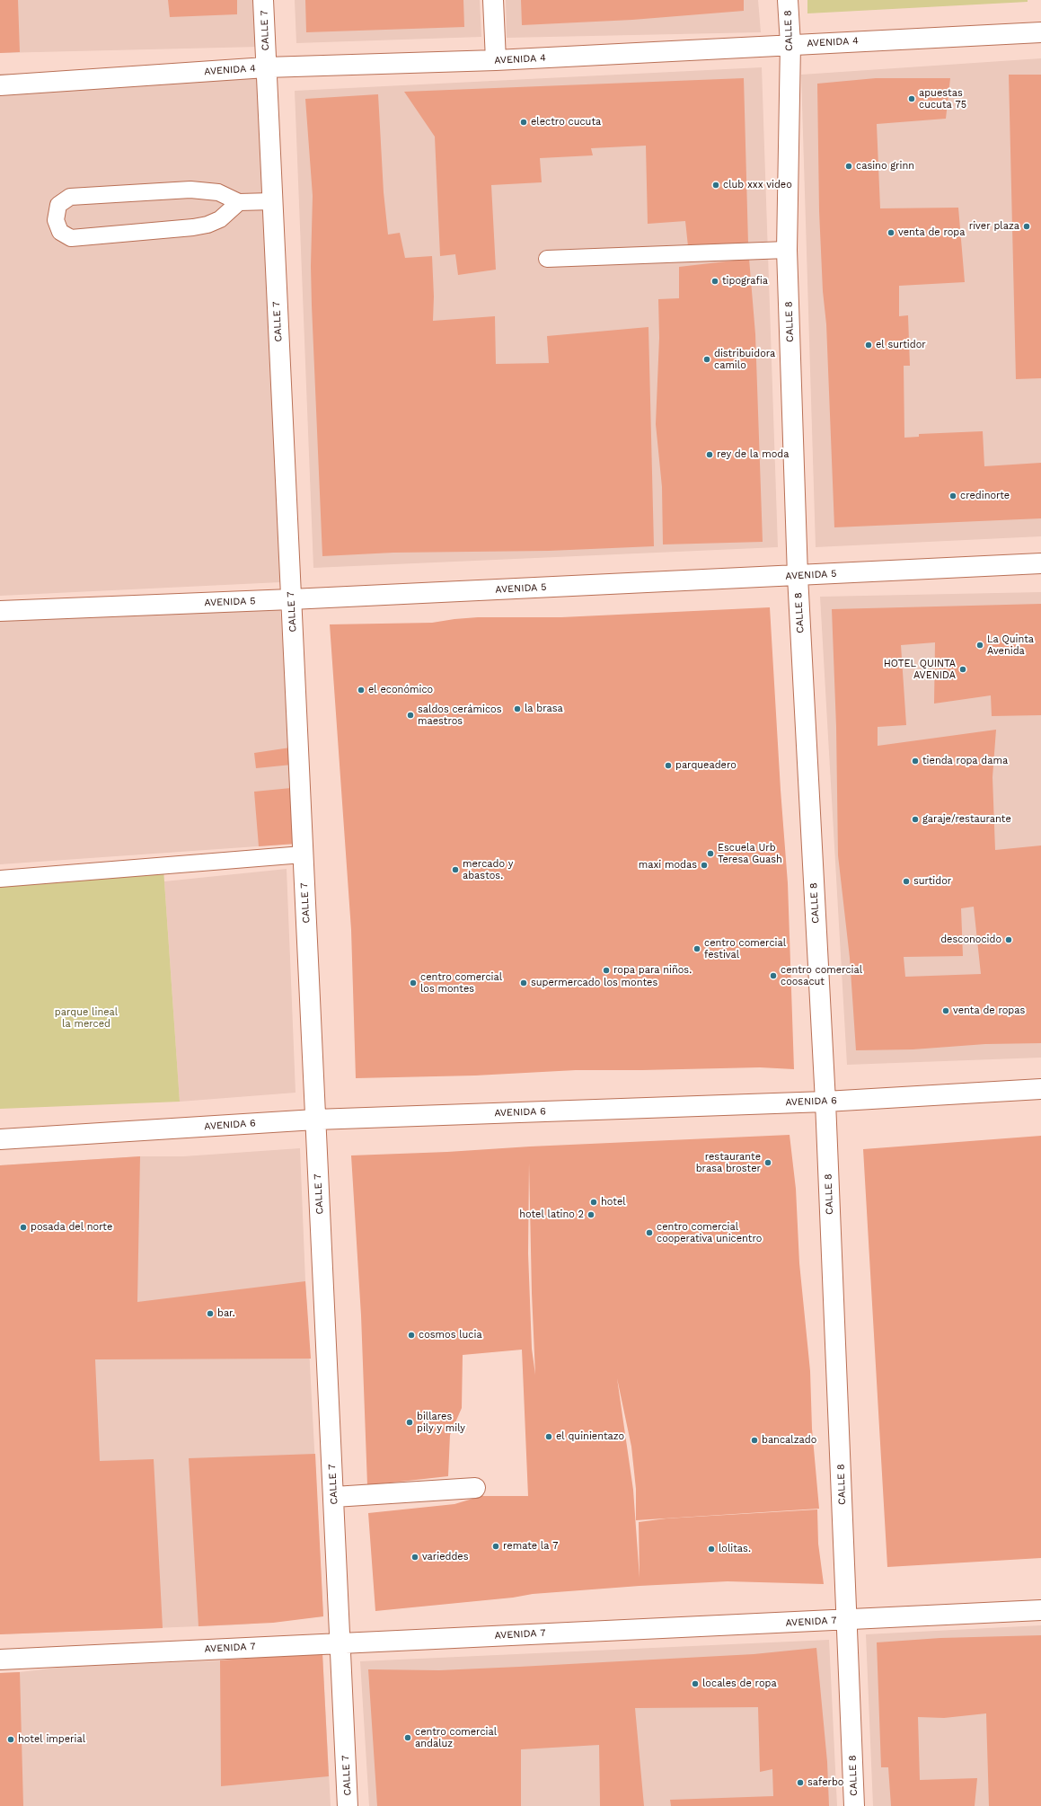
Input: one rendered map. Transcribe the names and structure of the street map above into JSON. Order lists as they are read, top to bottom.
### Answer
{
  "streets": {
    "street": [
      "CALLE 7",
      "CALLE 8",
      "AVENIDA 4",
      "AVENIDA 5",
      "AVENIDA 6",
      "AVENIDA 7"
    ]
  },
  "crossings": [
    ["CALLE 7", "AVENIDA 4"],
    ["CALLE 7", "AVENIDA 5"],
    ["CALLE 7", "AVENIDA 6"],
    ["CALLE 7", "AVENIDA 7"],
    ["CALLE 8", "AVENIDA 4"],
    ["CALLE 8", "AVENIDA 5"],
    ["CALLE 8", "AVENIDA 6"],
    ["CALLE 8", "AVENIDA 7"]
  ],
  "parks": ["parque lineal la merced"],
  "places": [
    "apuestas cucuta 75",
    "electro cucuta",
    "casino grinn",
    "club xxx video",
    "river plaza",
    "venta de ropa",
    "tipografia",
    "el surtidor",
    "distribuidora camilo",
    "rey de la moda",
    "credinorte",
    "La Quinta Avenida",
    "HOTEL QUINTA AVENIDA",
    "el económico",
    "la brasa",
    "saldos cerámicos maestros",
    "tienda ropa dama",
    "parqueadero",
    "garaje/restaurante",
    "Escuela Urb Teresa Guash",
    "maxi modas",
    "mercado y abastos.",
    "surtidor",
    "desconocido",
    "centro comercial festival",
    "ropa para niños.",
    "centro comercial coosacut",
    "centro comercial los montes",
    "supermercado los montes",
    "venta de ropas",
    "restaurante brasa broster",
    "hotel",
    "hotel latino 2",
    "posada del norte",
    "centro comercial cooperativa unicentro",
    "bar.",
    "cosmos lucia",
    "billares pily y mily",
    "el quinientazo",
    "bancalzado",
    "remate la 7",
    "lolitas.",
    "varieddes",
    "locales de ropa",
    "centro comercial andaluz",
    "hotel imperial",
    "saferbo"
  ]
}
